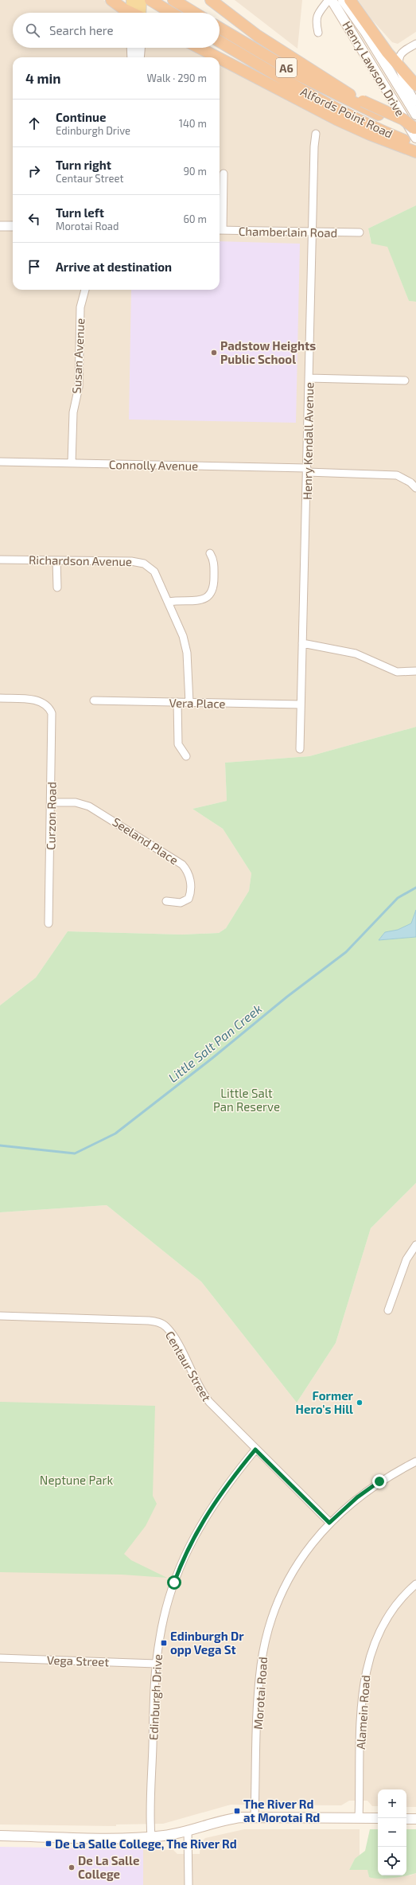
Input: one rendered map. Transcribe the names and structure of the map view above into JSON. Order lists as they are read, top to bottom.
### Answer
{
  "streets": {
    "highway": ["A6", "Alfords Point Road"],
    "main road": ["Henry Lawson Drive"],
    "street": [
      "Chamberlain Road",
      "Susan Avenue",
      "Henry Kendall Avenue",
      "Connolly Avenue",
      "Richardson Avenue",
      "Vera Place",
      "Curzon Road",
      "Seeland Place",
      "Centaur Street",
      "Vega Street",
      "Morotai Road",
      "Edinburgh Drive",
      "Alamein Road"
    ]
  },
  "crossings": [
    ["Henry Lawson Drive", "Alfords Point Road"],
    ["Chamberlain Road", "Henry Kendall Avenue"],
    ["Susan Avenue", "Connolly Avenue"],
    ["Henry Kendall Avenue", "Connolly Avenue"],
    ["Henry Kendall Avenue", "Vera Place"],
    ["Richardson Avenue", "Vera Place"],
    ["Curzon Road", "Seeland Place"],
    ["Centaur Street", "Morotai Road"],
    ["Centaur Street", "Edinburgh Drive"],
    ["Vega Street", "Edinburgh Drive"]
  ],
  "water": ["Little Salt Pan Creek"],
  "parks": ["Little Salt Pan Reserve", "Neptune Park"],
  "places": {
    "other": ["Padstow Heights Public School", "Former Hero's Hill", "De La Salle College"],
    "transit": ["Edinburgh Dr opp Vega St", "The River Rd at Morotai Rd", "De La Salle College, The River Rd"]
  },
  "page": {
    "search": "Search here",
    "heading": ["4 min", "Walk · 290 m"],
    "list": [
      ["Continue", "Edinburgh Drive", "140 m"],
      ["Turn right", "Centaur Street", "90 m"],
      ["Turn left", "Morotai Road", "60 m"],
      "Arrive at destination"
    ],
    "map_buttons": ["+", "−"]
  }
}
